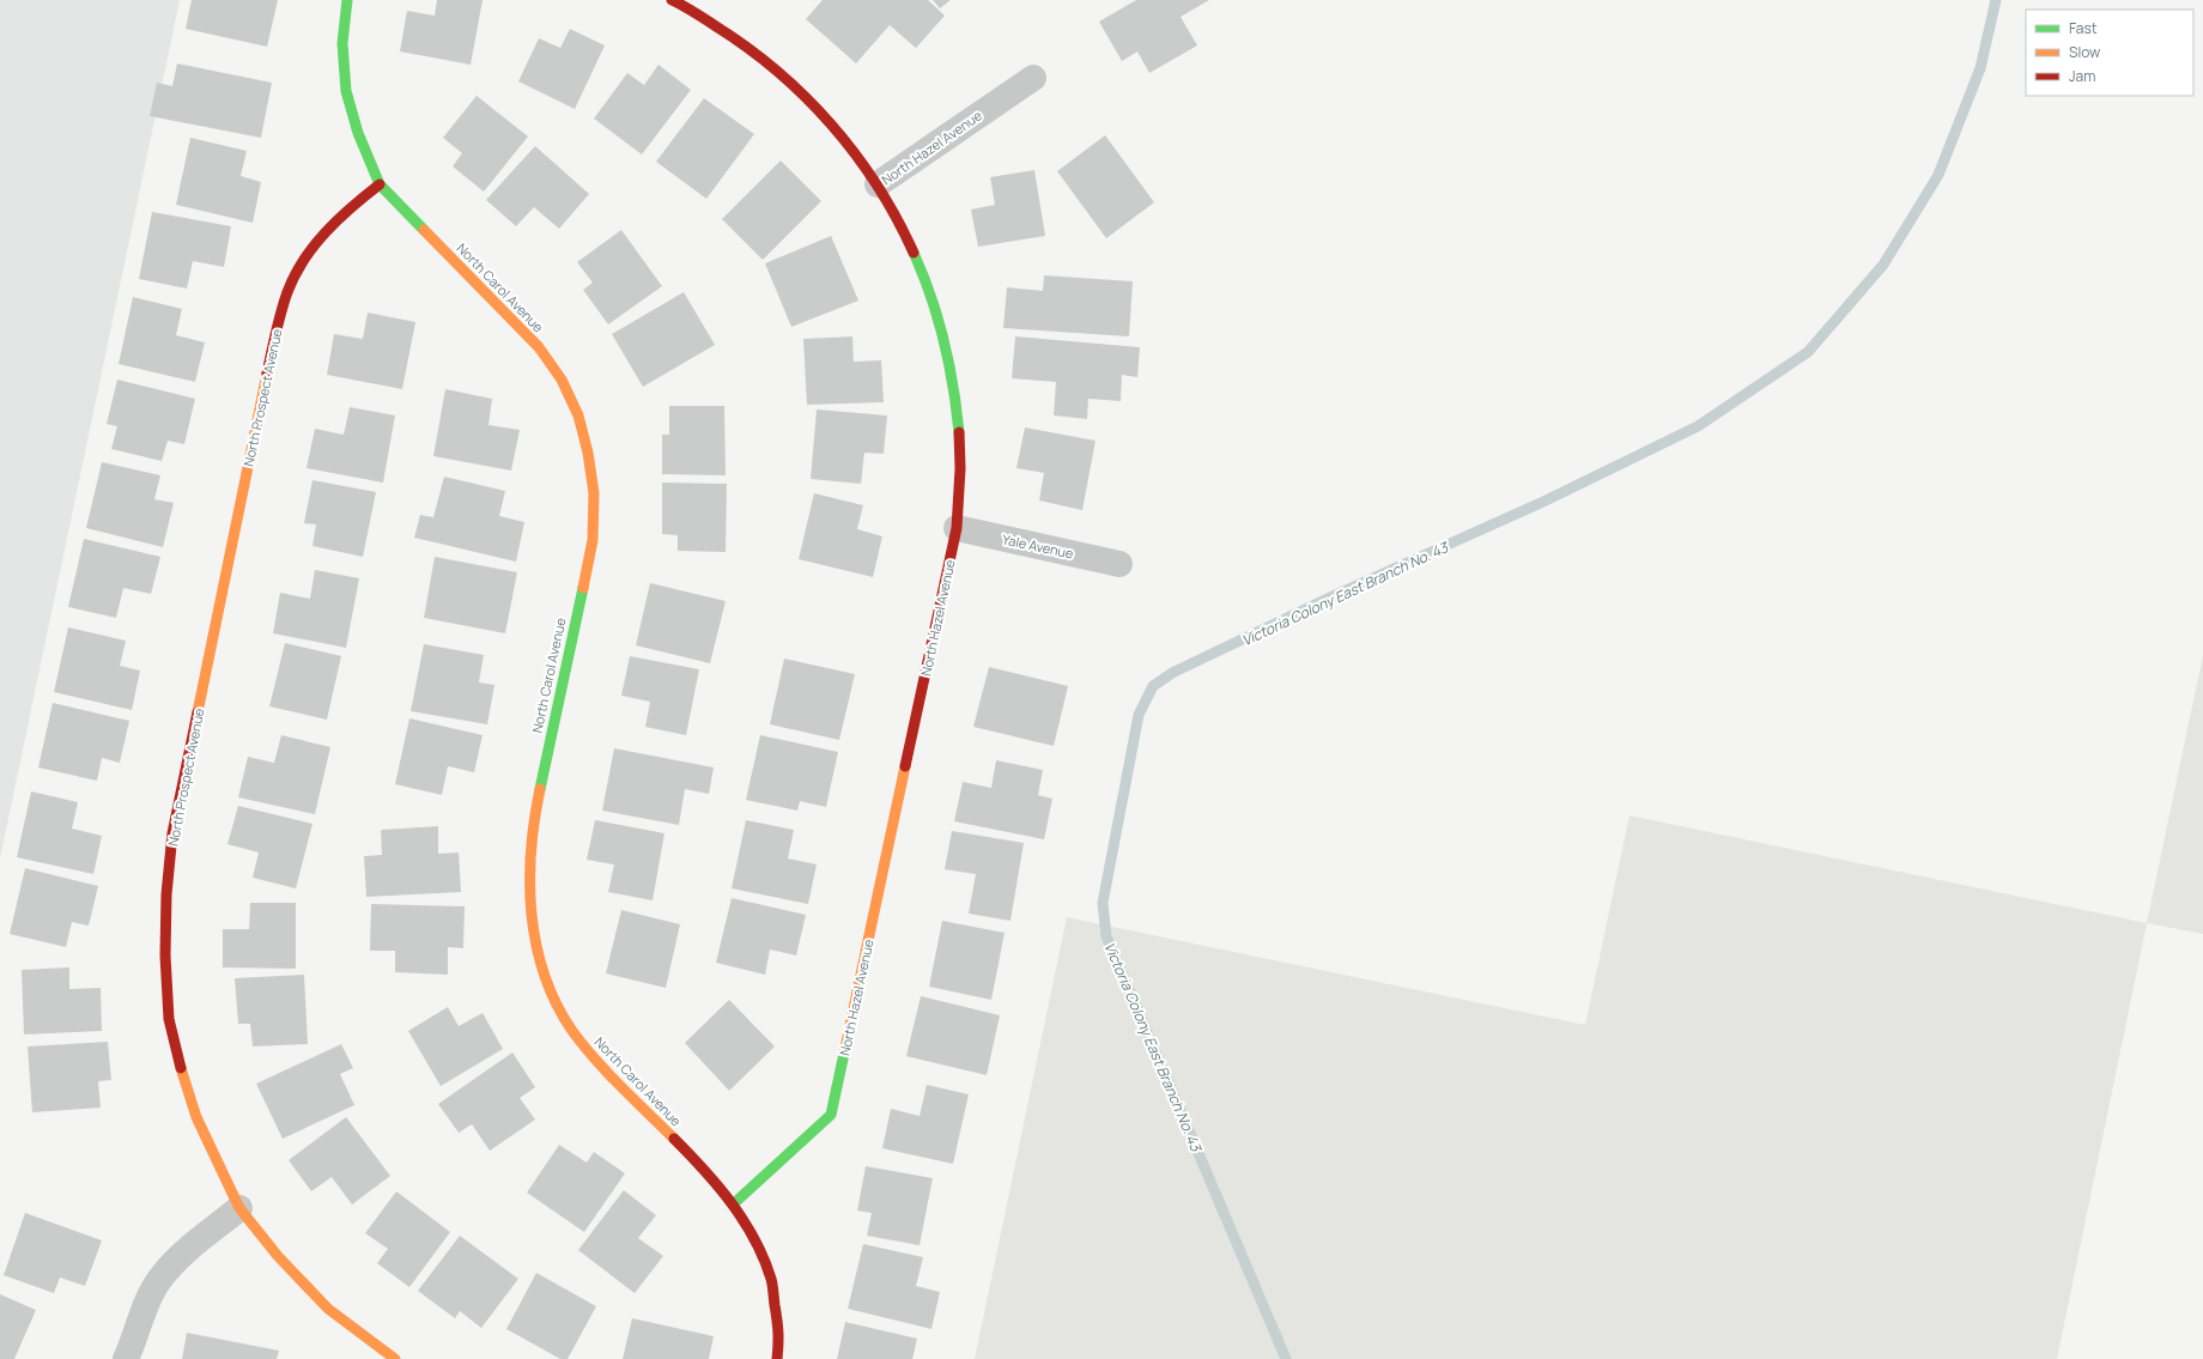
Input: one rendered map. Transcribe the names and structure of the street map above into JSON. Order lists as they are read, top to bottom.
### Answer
{
  "streets": {
    "street": [
      "North Hazel Avenue",
      "North Carol Avenue",
      "North Prospect Avenue",
      "Yale Avenue"
    ]
  },
  "crossings": [
    ["North Hazel Avenue", "North Carol Avenue"],
    ["North Hazel Avenue", "Yale Avenue"],
    ["North Carol Avenue", "North Prospect Avenue"]
  ],
  "water": ["Victoria Colony East Branch No. 43"],
  "legend": ["Fast", "Slow", "Jam"]
}
